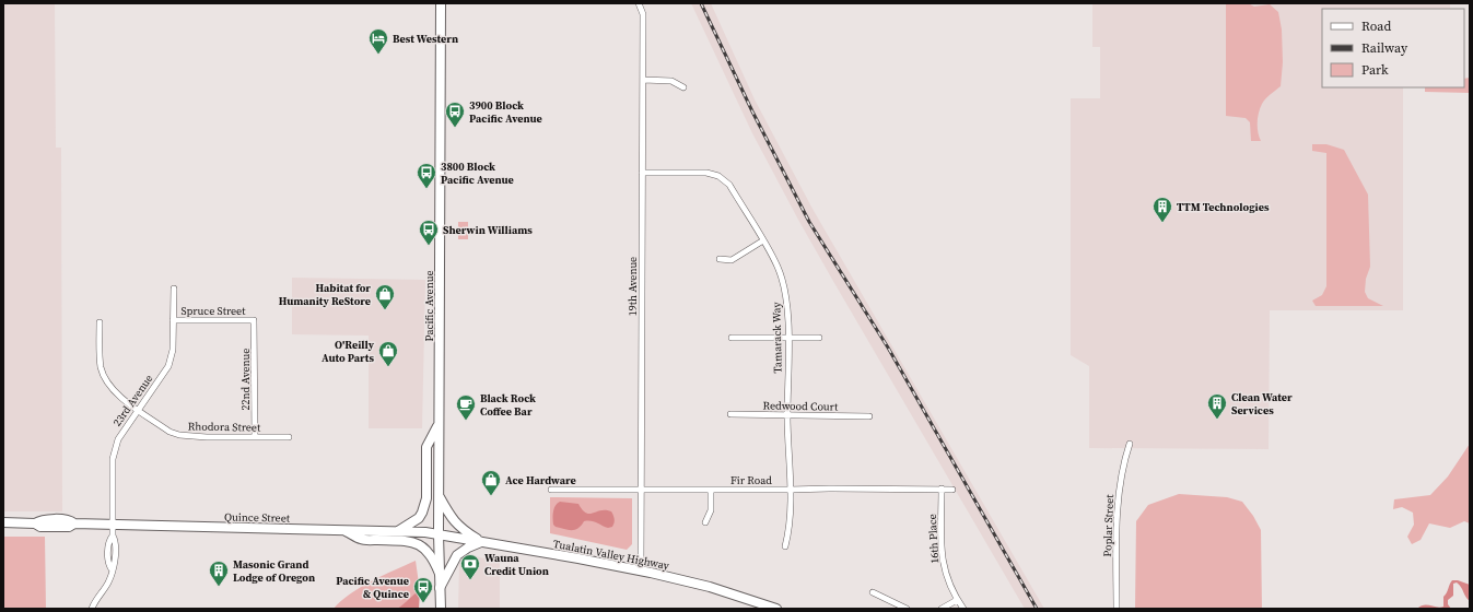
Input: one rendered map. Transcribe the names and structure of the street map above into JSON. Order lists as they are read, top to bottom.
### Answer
{
  "streets": {
    "main road": ["Pacific Avenue", "Quince Street", "Tualatin Valley Highway"],
    "street": [
      "19th Avenue",
      "Spruce Street",
      "Tamarack Way",
      "22nd Avenue",
      "23rd Avenue",
      "Redwood Court",
      "Rhodora Street",
      "Fir Road",
      "Poplar Street",
      "16th Place"
    ]
  },
  "crossings": [
    ["19th Avenue", "Tamarack Way"],
    ["19th Avenue", "Fir Road"],
    ["19th Avenue", "Tualatin Valley Highway"],
    ["Pacific Avenue", "Quince Street"],
    ["Pacific Avenue", "Tualatin Valley Highway"],
    ["Spruce Street", "22nd Avenue"],
    ["Spruce Street", "23rd Avenue"],
    ["Tamarack Way", "Redwood Court"],
    ["Tamarack Way", "Fir Road"],
    ["22nd Avenue", "Rhodora Street"],
    ["23rd Avenue", "Rhodora Street"],
    ["23rd Avenue", "Quince Street"],
    ["Fir Road", "16th Place"],
    ["Quince Street", "Tualatin Valley Highway"]
  ],
  "places": {
    "hotel": ["Best Western"],
    "bus stop": [
      "3900 Block Pacific Avenue",
      "3800 Block Pacific Avenue",
      "Sherwin Williams",
      "Pacific Avenue & Quince"
    ],
    "building": ["TTM Technologies", "Clean Water Services", "Masonic Grand Lodge of Oregon"],
    "shop": ["Habitat for Humanity ReStore", "O'Reilly Auto Parts", "Ace Hardware"],
    "cafe": ["Black Rock Coffee Bar"],
    "bank": ["Wauna Credit Union"]
  },
  "legend": ["Road", "Railway", "Park"]
}
